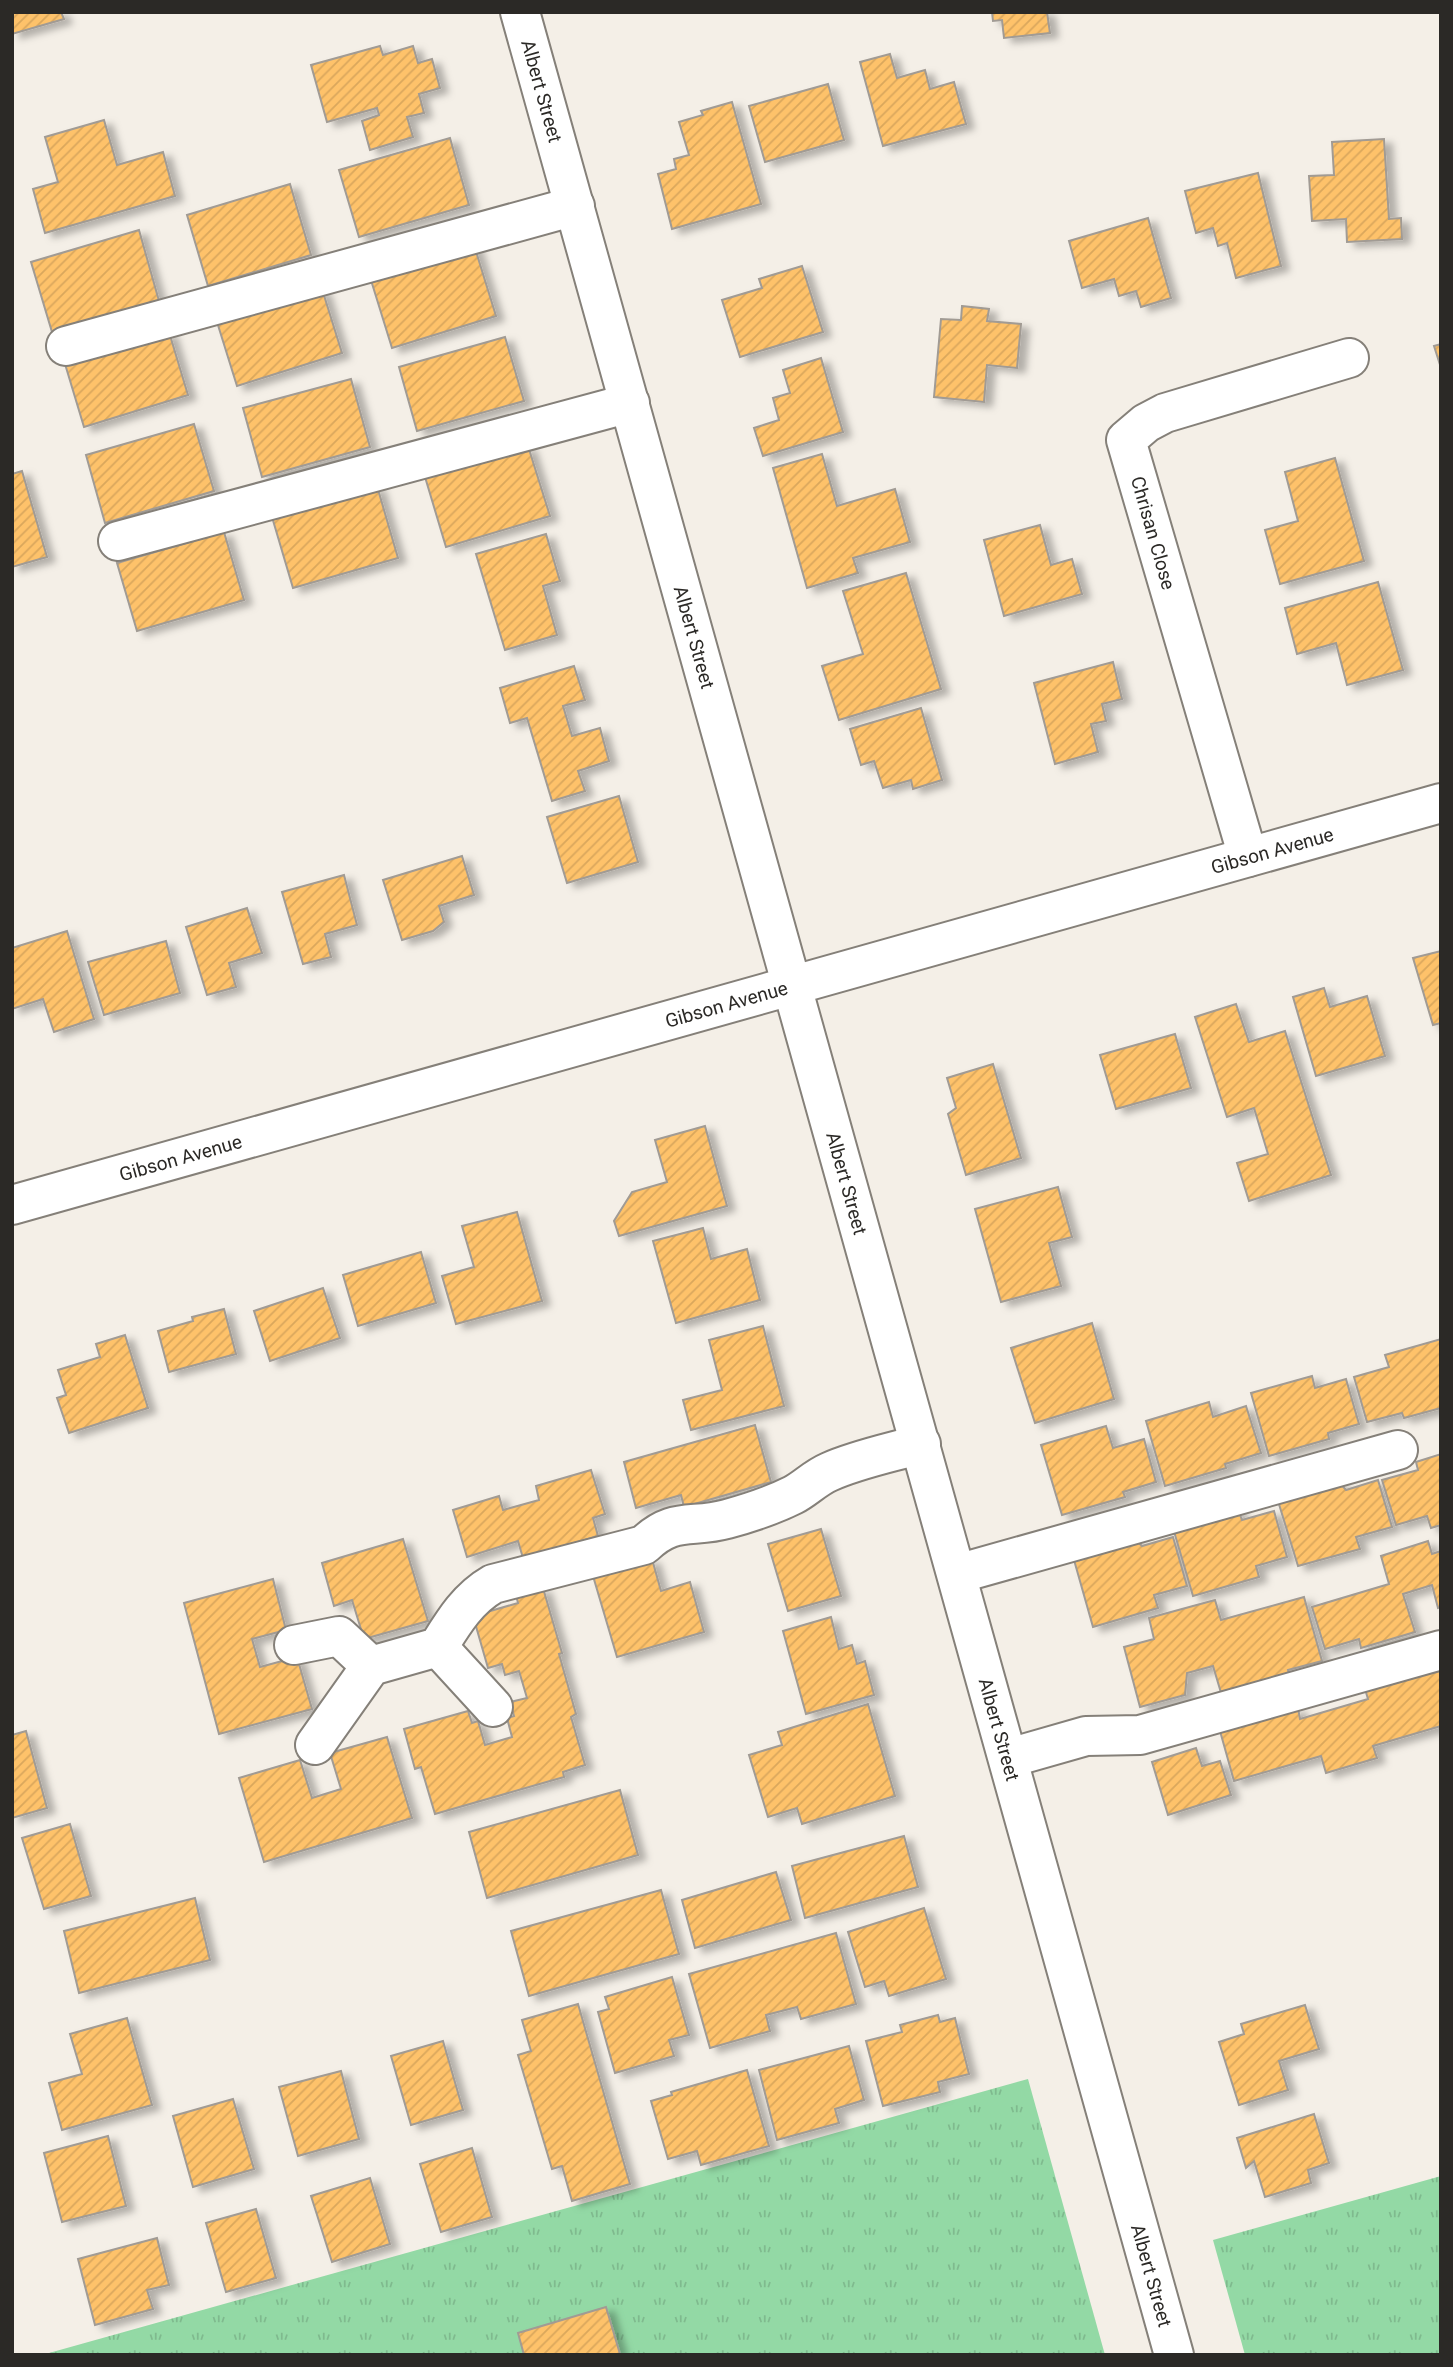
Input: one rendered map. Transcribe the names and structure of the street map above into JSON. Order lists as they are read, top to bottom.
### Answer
{
  "streets": {
    "street": ["Albert Street", "Chrisan Close", "Gibson Avenue"]
  },
  "crossings": [
    ["Albert Street", "Gibson Avenue"],
    ["Chrisan Close", "Gibson Avenue"]
  ]
}
